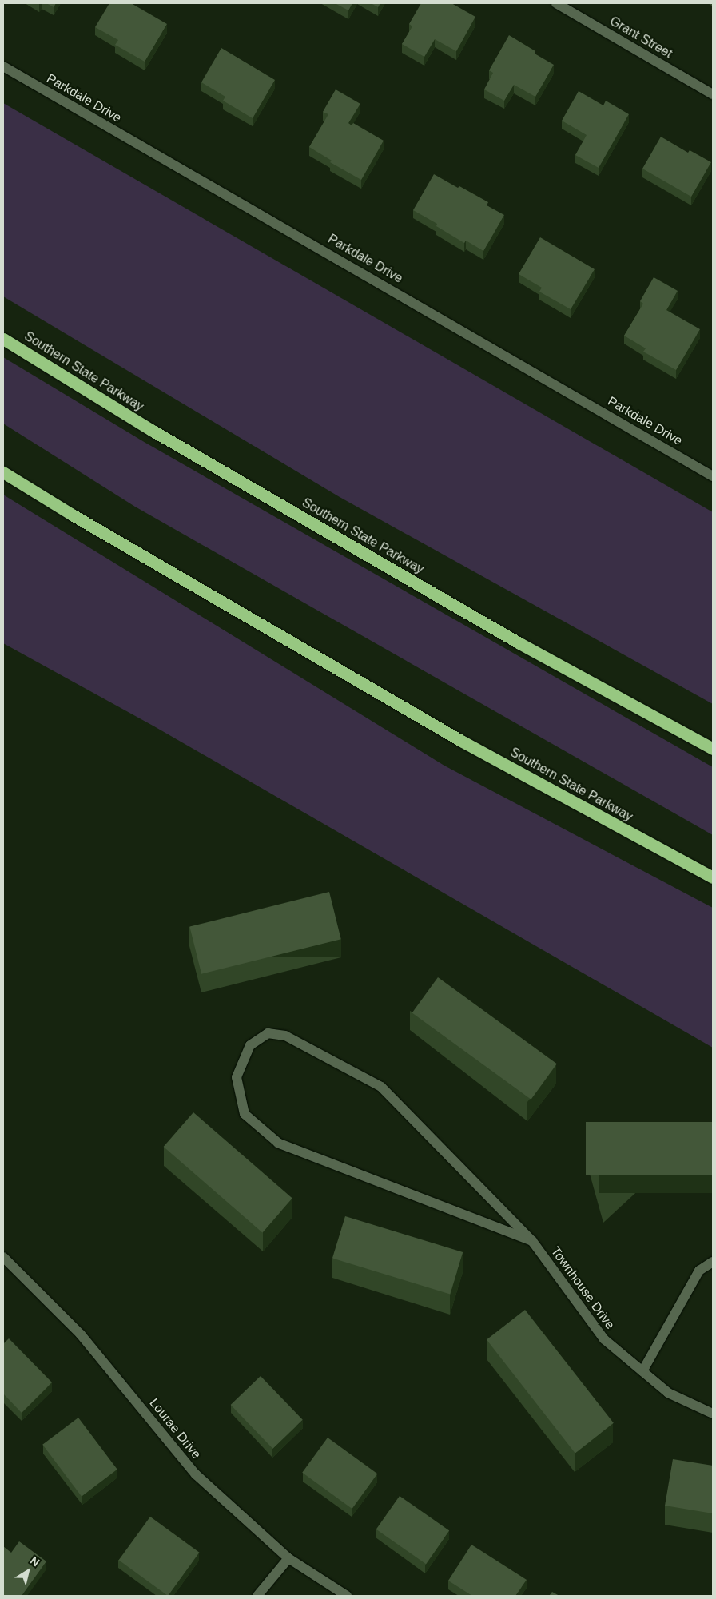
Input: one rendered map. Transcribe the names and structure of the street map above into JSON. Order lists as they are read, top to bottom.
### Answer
{
  "streets": {
    "highway": ["Southern State Parkway"],
    "street": [
      "Grant Street",
      "Parkdale Drive",
      "Townhouse Drive",
      "Lourae Drive"
    ]
  },
  "north": "top right"
}
